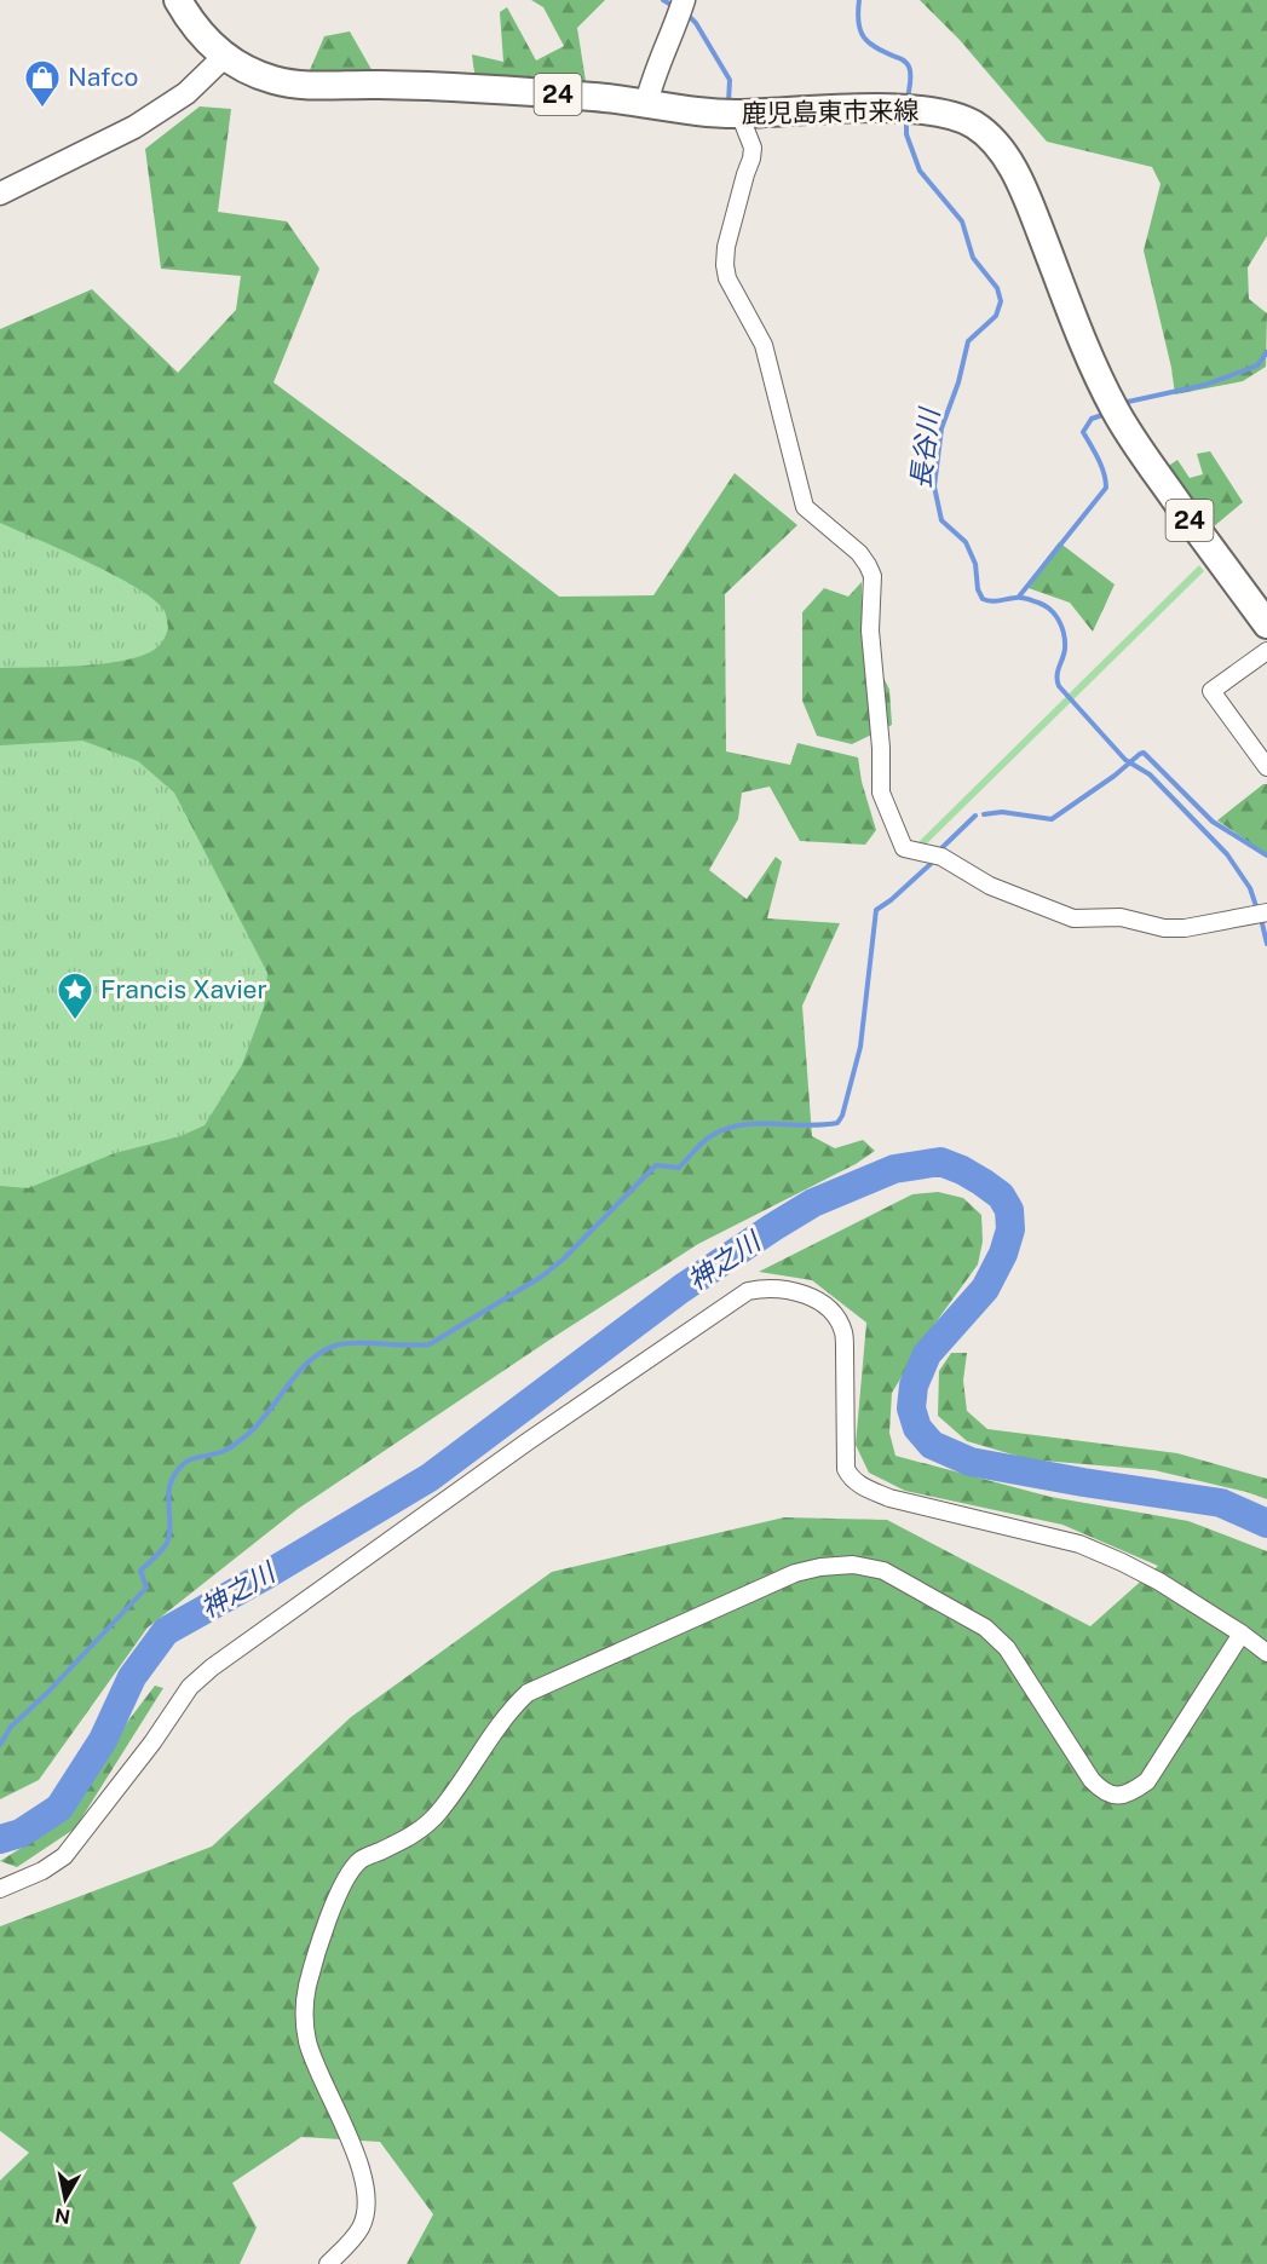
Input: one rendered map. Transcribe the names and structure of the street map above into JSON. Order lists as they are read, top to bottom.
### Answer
{
  "streets": {
    "main road": ["24", "鹿児島東市来線"]
  },
  "water": ["長谷川", "神之川"],
  "places": {
    "shop": ["Nafco"],
    "place": ["Francis Xavier"]
  },
  "north": "bottom"
}
